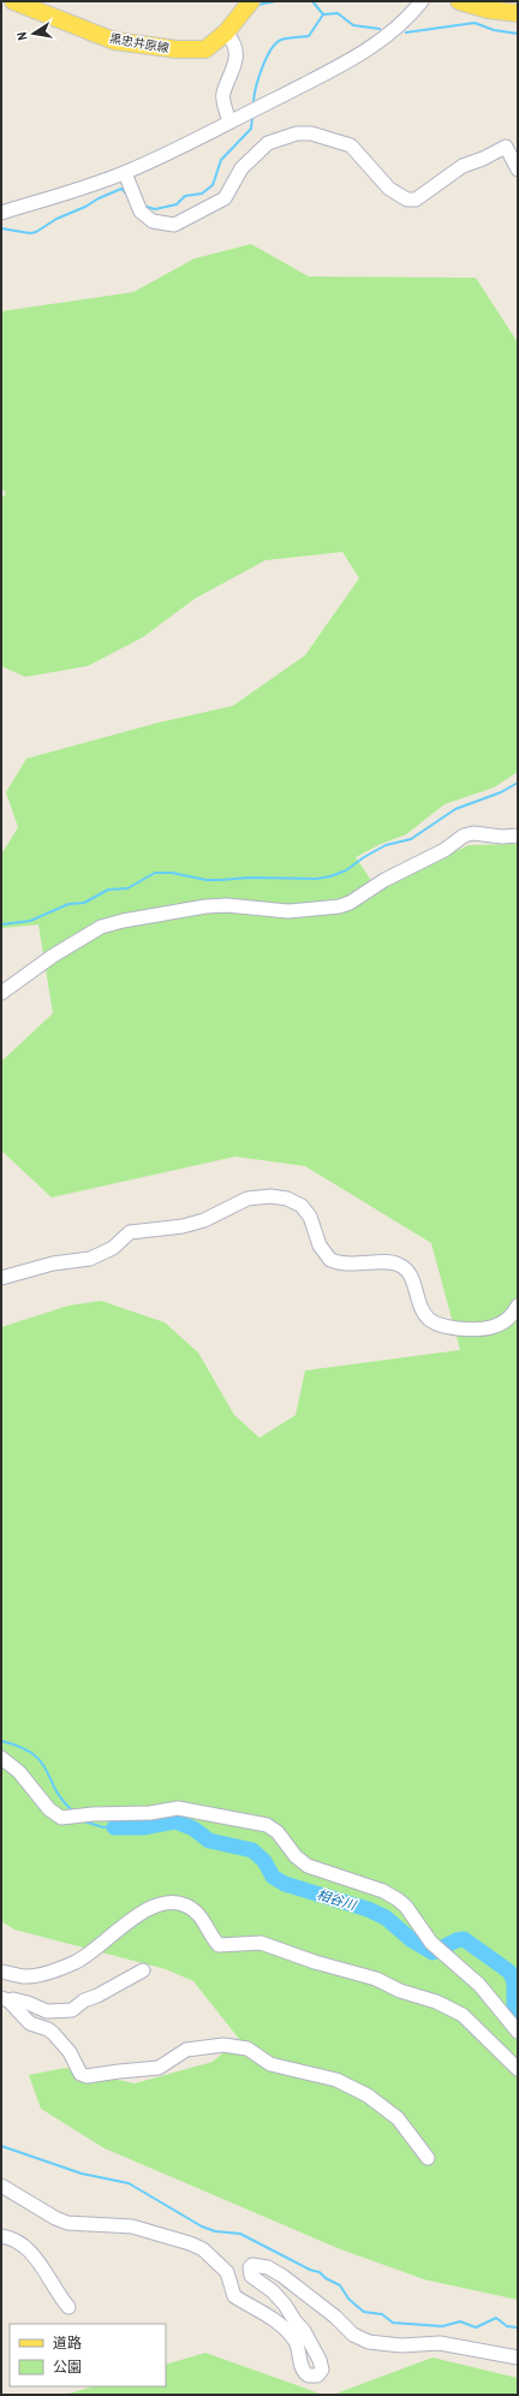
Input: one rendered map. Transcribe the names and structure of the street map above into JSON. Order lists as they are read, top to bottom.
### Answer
{
  "streets": {
    "main road": ["黒忠井原線"]
  },
  "water": ["相谷川"],
  "legend": ["道路", "公園"],
  "north": "left"
}
